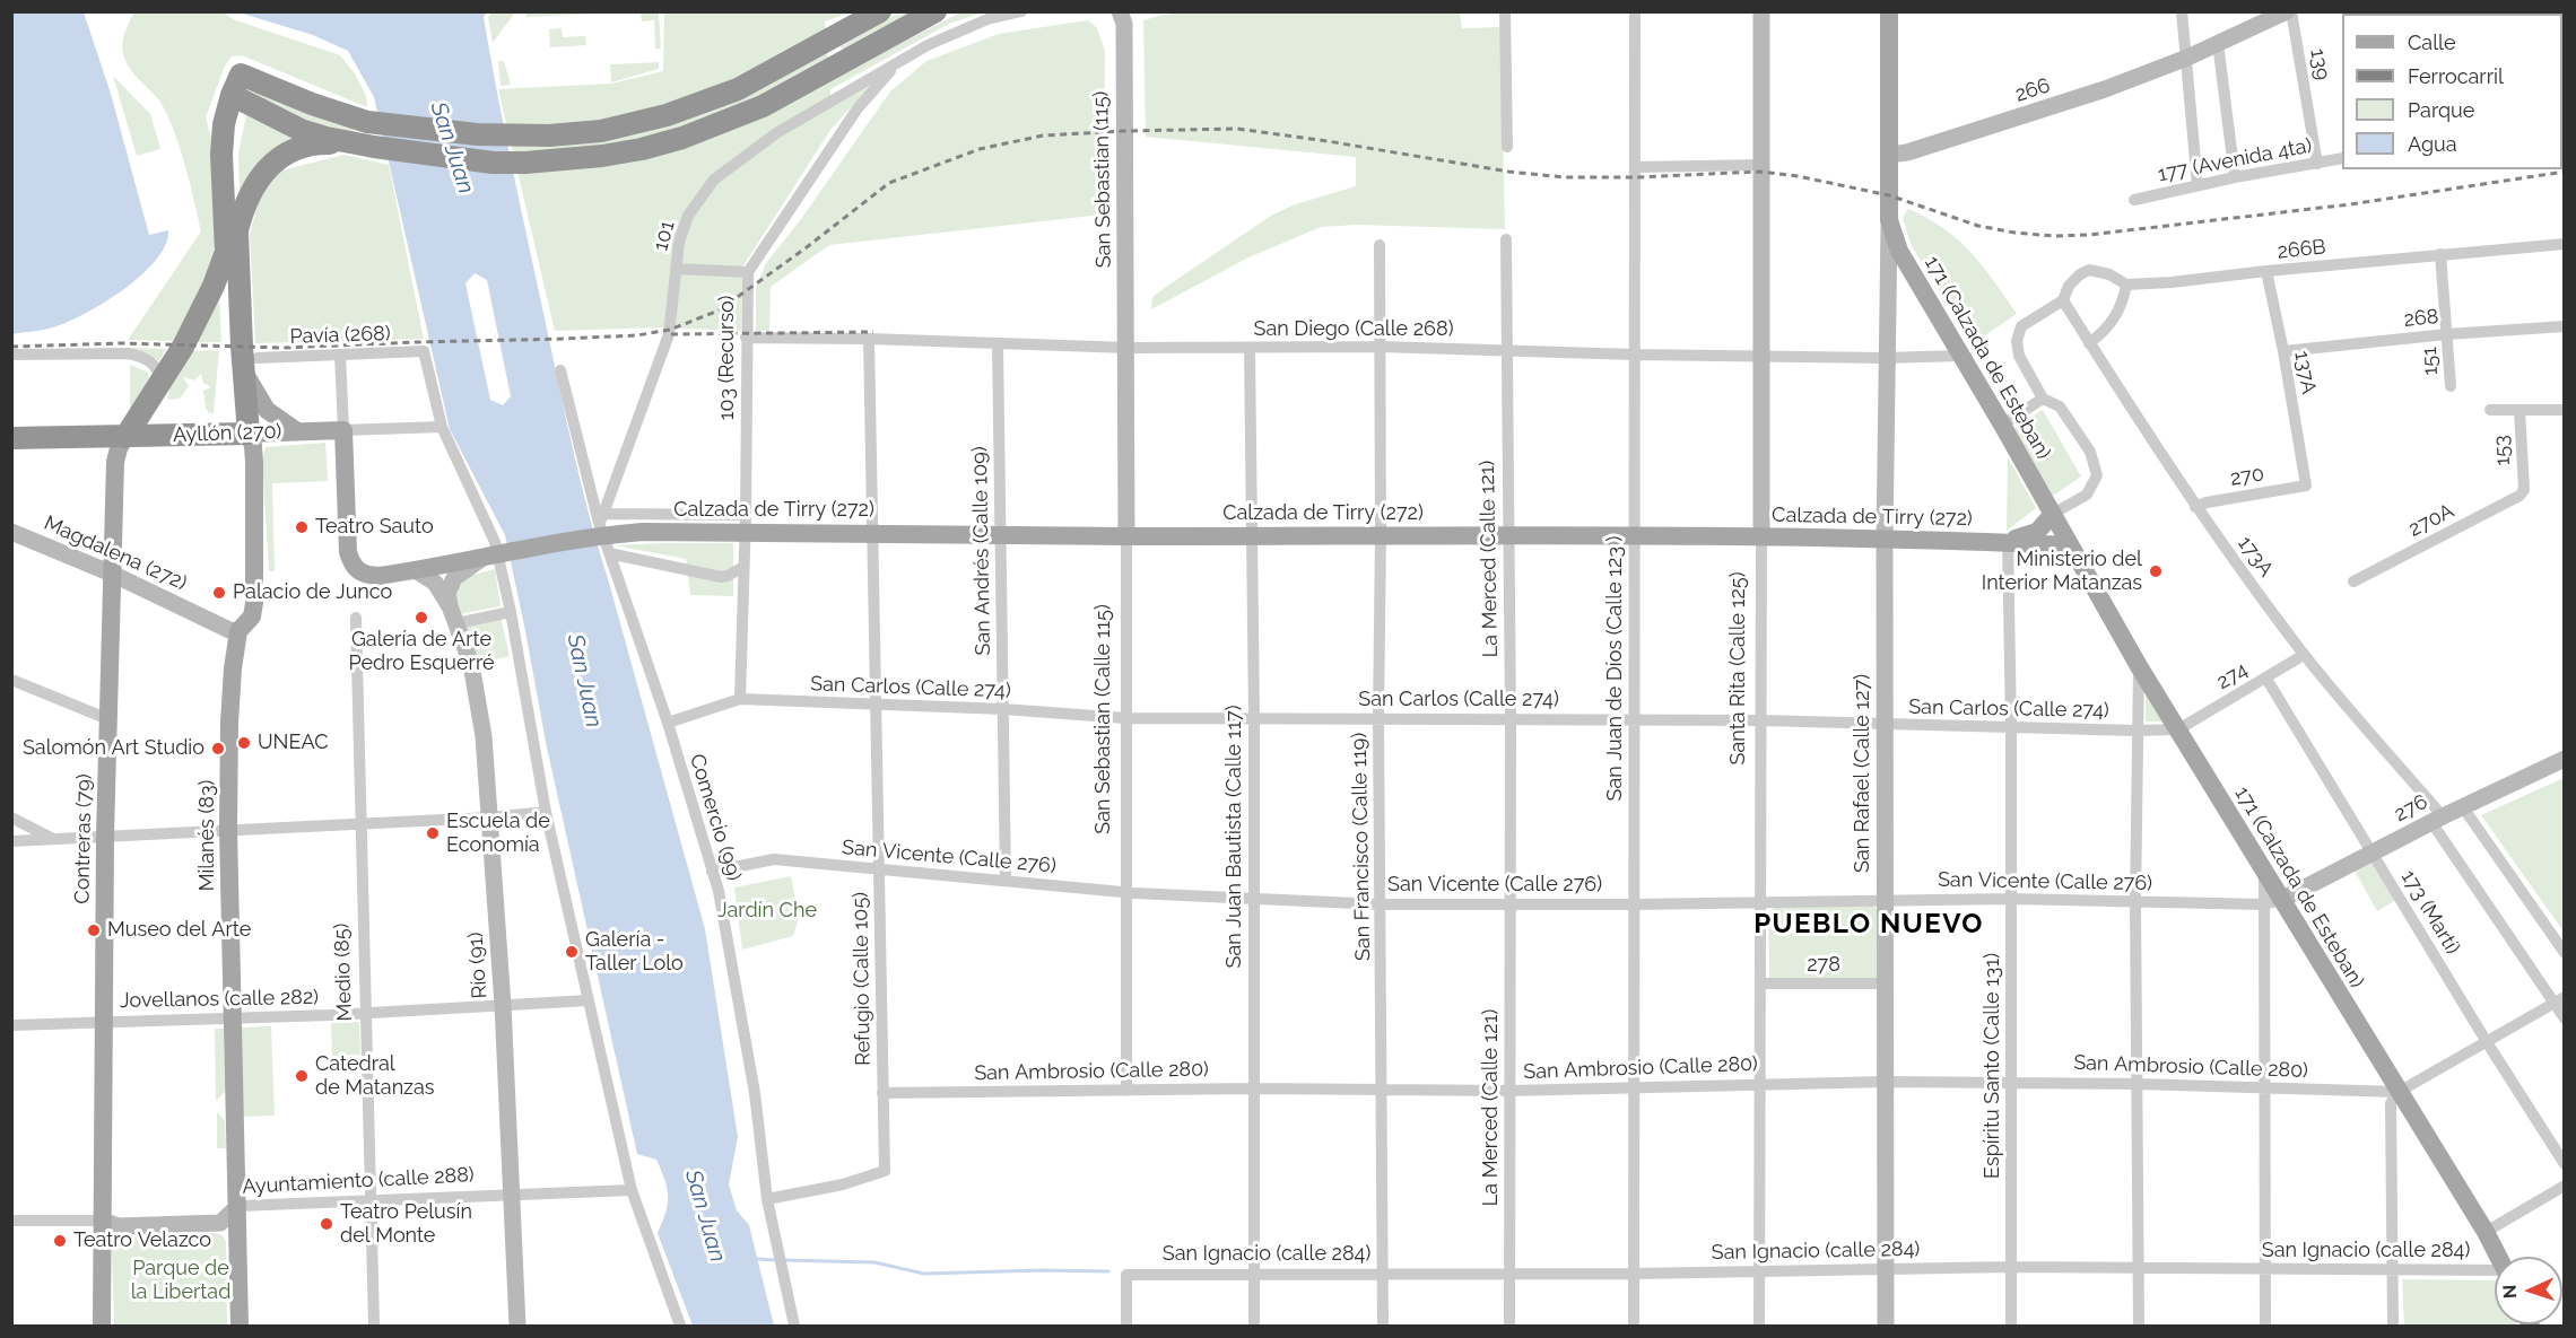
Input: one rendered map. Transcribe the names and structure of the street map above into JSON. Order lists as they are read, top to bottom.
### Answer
{
  "streets": {
    "highway": ["Ayllón (270)"],
    "main road": [
      "171 (Calzada de Esteban)",
      "Calzada de Tirry (272)",
      "Milanés (83)",
      "Contreras (79)"
    ],
    "street": [
      "139",
      "266",
      "177 (Avenida 4ta)",
      "San Sebastian (115)",
      "101",
      "266B",
      "268",
      "San Diego (Calle 268)",
      "Pavía (268)",
      "103 (Recurso)",
      "151",
      "137A",
      "153",
      "270",
      "270A",
      "San Andrés (Calle 109)",
      "Magdalena (272)",
      "173A",
      "La Merced (Calle 121)",
      "San Juan de Díos (Calle 123 )",
      "Santa Rita (Calle 125)",
      "274",
      "San Carlos (Calle 274)",
      "San Sebastian (Calle 115)",
      "San Rafael (Calle 127)",
      "276",
      "Comercio (99)",
      "San Juan Bautista (Calle 117)",
      "San Francisco (Calle 119)",
      "San Vicente (Calle 276)",
      "173 (Martí)",
      "Río (91)",
      "278",
      "Medio (85)",
      "Refugio (Calle 105)",
      "Jovellanos (calle 282)",
      "Espíritu Santo (Calle 131)",
      "San Ambrosio (Calle 280)",
      "Ayuntamiento (calle 288)",
      "San Ignacio (calle 284)"
    ]
  },
  "crossings": [
    ["139", "266"],
    ["139", "177 (Avenida 4ta)"],
    ["San Sebastian (115)", "San Diego (Calle 268)"],
    ["San Sebastian (115)", "San Sebastian (Calle 115)"],
    ["101", "103 (Recurso)"],
    ["101", "Comercio (99)"],
    ["266B", "151"],
    ["266B", "137A"],
    ["266B", "173A"],
    ["268", "151"],
    ["268", "137A"],
    ["San Diego (Calle 268)", "103 (Recurso)"],
    ["San Diego (Calle 268)", "171 (Calzada de Esteban)"],
    ["San Diego (Calle 268)", "San Andrés (Calle 109)"],
    ["San Diego (Calle 268)", "La Merced (Calle 121)"],
    ["San Diego (Calle 268)", "San Juan de Díos (Calle 123 )"],
    ["San Diego (Calle 268)", "Santa Rita (Calle 125)"],
    ["San Diego (Calle 268)", "San Sebastian (Calle 115)"],
    ["San Diego (Calle 268)", "San Rafael (Calle 127)"],
    ["San Diego (Calle 268)", "San Juan Bautista (Calle 117)"],
    ["San Diego (Calle 268)", "San Francisco (Calle 119)"],
    ["San Diego (Calle 268)", "Refugio (Calle 105)"],
    ["Pavía (268)", "Ayllón (270)"],
    ["103 (Recurso)", "Calzada de Tirry (272)"],
    ["103 (Recurso)", "San Carlos (Calle 274)"],
    ["171 (Calzada de Esteban)", "Calzada de Tirry (272)"],
    ["171 (Calzada de Esteban)", "274"],
    ["171 (Calzada de Esteban)", "San Carlos (Calle 274)"],
    ["171 (Calzada de Esteban)", "San Rafael (Calle 127)"],
    ["171 (Calzada de Esteban)", "276"],
    ["171 (Calzada de Esteban)", "San Vicente (Calle 276)"],
    ["171 (Calzada de Esteban)", "San Ambrosio (Calle 280)"],
    ["137A", "270"],
    ["Ayllón (270)", "Milanés (83)"],
    ["Ayllón (270)", "Contreras (79)"],
    ["153", "270A"],
    ["270", "173A"],
    ["Calzada de Tirry (272)", "San Andrés (Calle 109)"],
    ["Calzada de Tirry (272)", "La Merced (Calle 121)"],
    ["Calzada de Tirry (272)", "San Juan de Díos (Calle 123 )"],
    ["Calzada de Tirry (272)", "Santa Rita (Calle 125)"],
    ["Calzada de Tirry (272)", "San Sebastian (Calle 115)"],
    ["Calzada de Tirry (272)", "San Rafael (Calle 127)"],
    ["Calzada de Tirry (272)", "San Juan Bautista (Calle 117)"],
    ["Calzada de Tirry (272)", "San Francisco (Calle 119)"],
    ["Calzada de Tirry (272)", "Río (91)"],
    ["Calzada de Tirry (272)", "Refugio (Calle 105)"],
    ["Calzada de Tirry (272)", "Espíritu Santo (Calle 131)"],
    ["San Andrés (Calle 109)", "San Carlos (Calle 274)"],
    ["San Andrés (Calle 109)", "San Vicente (Calle 276)"],
    ["Magdalena (272)", "Milanés (83)"],
    ["Magdalena (272)", "Contreras (79)"],
    ["173A", "274"],
    ["173A", "276"],
    ["La Merced (Calle 121)", "San Carlos (Calle 274)"],
    ["La Merced (Calle 121)", "San Vicente (Calle 276)"],
    ["La Merced (Calle 121)", "San Ambrosio (Calle 280)"],
    ["La Merced (Calle 121)", "San Ignacio (calle 284)"],
    ["San Juan de Díos (Calle 123 )", "San Carlos (Calle 274)"],
    ["San Juan de Díos (Calle 123 )", "San Vicente (Calle 276)"],
    ["San Juan de Díos (Calle 123 )", "San Ambrosio (Calle 280)"],
    ["San Juan de Díos (Calle 123 )", "San Ignacio (calle 284)"],
    ["Santa Rita (Calle 125)", "San Carlos (Calle 274)"],
    ["Santa Rita (Calle 125)", "San Vicente (Calle 276)"],
    ["Santa Rita (Calle 125)", "278"],
    ["Santa Rita (Calle 125)", "San Ambrosio (Calle 280)"],
    ["Santa Rita (Calle 125)", "San Ignacio (calle 284)"],
    ["274", "San Carlos (Calle 274)"],
    ["274", "173 (Martí)"],
    ["San Carlos (Calle 274)", "San Sebastian (Calle 115)"],
    ["San Carlos (Calle 274)", "San Rafael (Calle 127)"],
    ["San Carlos (Calle 274)", "San Juan Bautista (Calle 117)"],
    ["San Carlos (Calle 274)", "San Francisco (Calle 119)"],
    ["San Carlos (Calle 274)", "Refugio (Calle 105)"],
    ["San Carlos (Calle 274)", "Espíritu Santo (Calle 131)"],
    ["San Sebastian (Calle 115)", "San Vicente (Calle 276)"],
    ["San Sebastian (Calle 115)", "San Ambrosio (Calle 280)"],
    ["San Rafael (Calle 127)", "San Vicente (Calle 276)"],
    ["San Rafael (Calle 127)", "278"],
    ["San Rafael (Calle 127)", "San Ambrosio (Calle 280)"],
    ["San Rafael (Calle 127)", "San Ignacio (calle 284)"],
    ["276", "San Vicente (Calle 276)"],
    ["276", "173 (Martí)"],
    ["Comercio (99)", "San Vicente (Calle 276)"],
    ["Comercio (99)", "Refugio (Calle 105)"],
    ["Milanés (83)", "Jovellanos (calle 282)"],
    ["Milanés (83)", "Ayuntamiento (calle 288)"],
    ["San Juan Bautista (Calle 117)", "San Vicente (Calle 276)"],
    ["San Juan Bautista (Calle 117)", "San Ambrosio (Calle 280)"],
    ["San Juan Bautista (Calle 117)", "San Ignacio (calle 284)"],
    ["Contreras (79)", "Jovellanos (calle 282)"],
    ["San Francisco (Calle 119)", "San Vicente (Calle 276)"],
    ["San Francisco (Calle 119)", "San Ambrosio (Calle 280)"],
    ["San Francisco (Calle 119)", "San Ignacio (calle 284)"],
    ["San Vicente (Calle 276)", "Refugio (Calle 105)"],
    ["San Vicente (Calle 276)", "Espíritu Santo (Calle 131)"],
    ["Río (91)", "Jovellanos (calle 282)"],
    ["Río (91)", "Ayuntamiento (calle 288)"],
    ["Medio (85)", "Jovellanos (calle 282)"],
    ["Medio (85)", "Ayuntamiento (calle 288)"],
    ["Refugio (Calle 105)", "San Ambrosio (Calle 280)"],
    ["Espíritu Santo (Calle 131)", "San Ambrosio (Calle 280)"],
    ["Espíritu Santo (Calle 131)", "San Ignacio (calle 284)"]
  ],
  "districts": ["PUEBLO NUEVO"],
  "water": ["San Juan"],
  "parks": ["Jardín Che", "Parque de la Libertad"],
  "places": [
    "Teatro Sauto",
    "Ministerio del Interior Matanzas",
    "Palacio de Junco",
    "Galería de Arte Pedro Esquerré",
    "UNEAC",
    "Salomón Art Studio",
    "Escuela de Economía",
    "Museo del Arte",
    "Galería - Taller Lolo",
    "Catedral de Matanzas",
    "Teatro Pelusín del Monte",
    "Teatro Velazco"
  ],
  "legend": [
    "Calle",
    "Ferrocarril",
    "Parque",
    "Agua"
  ],
  "north": "left"
}
